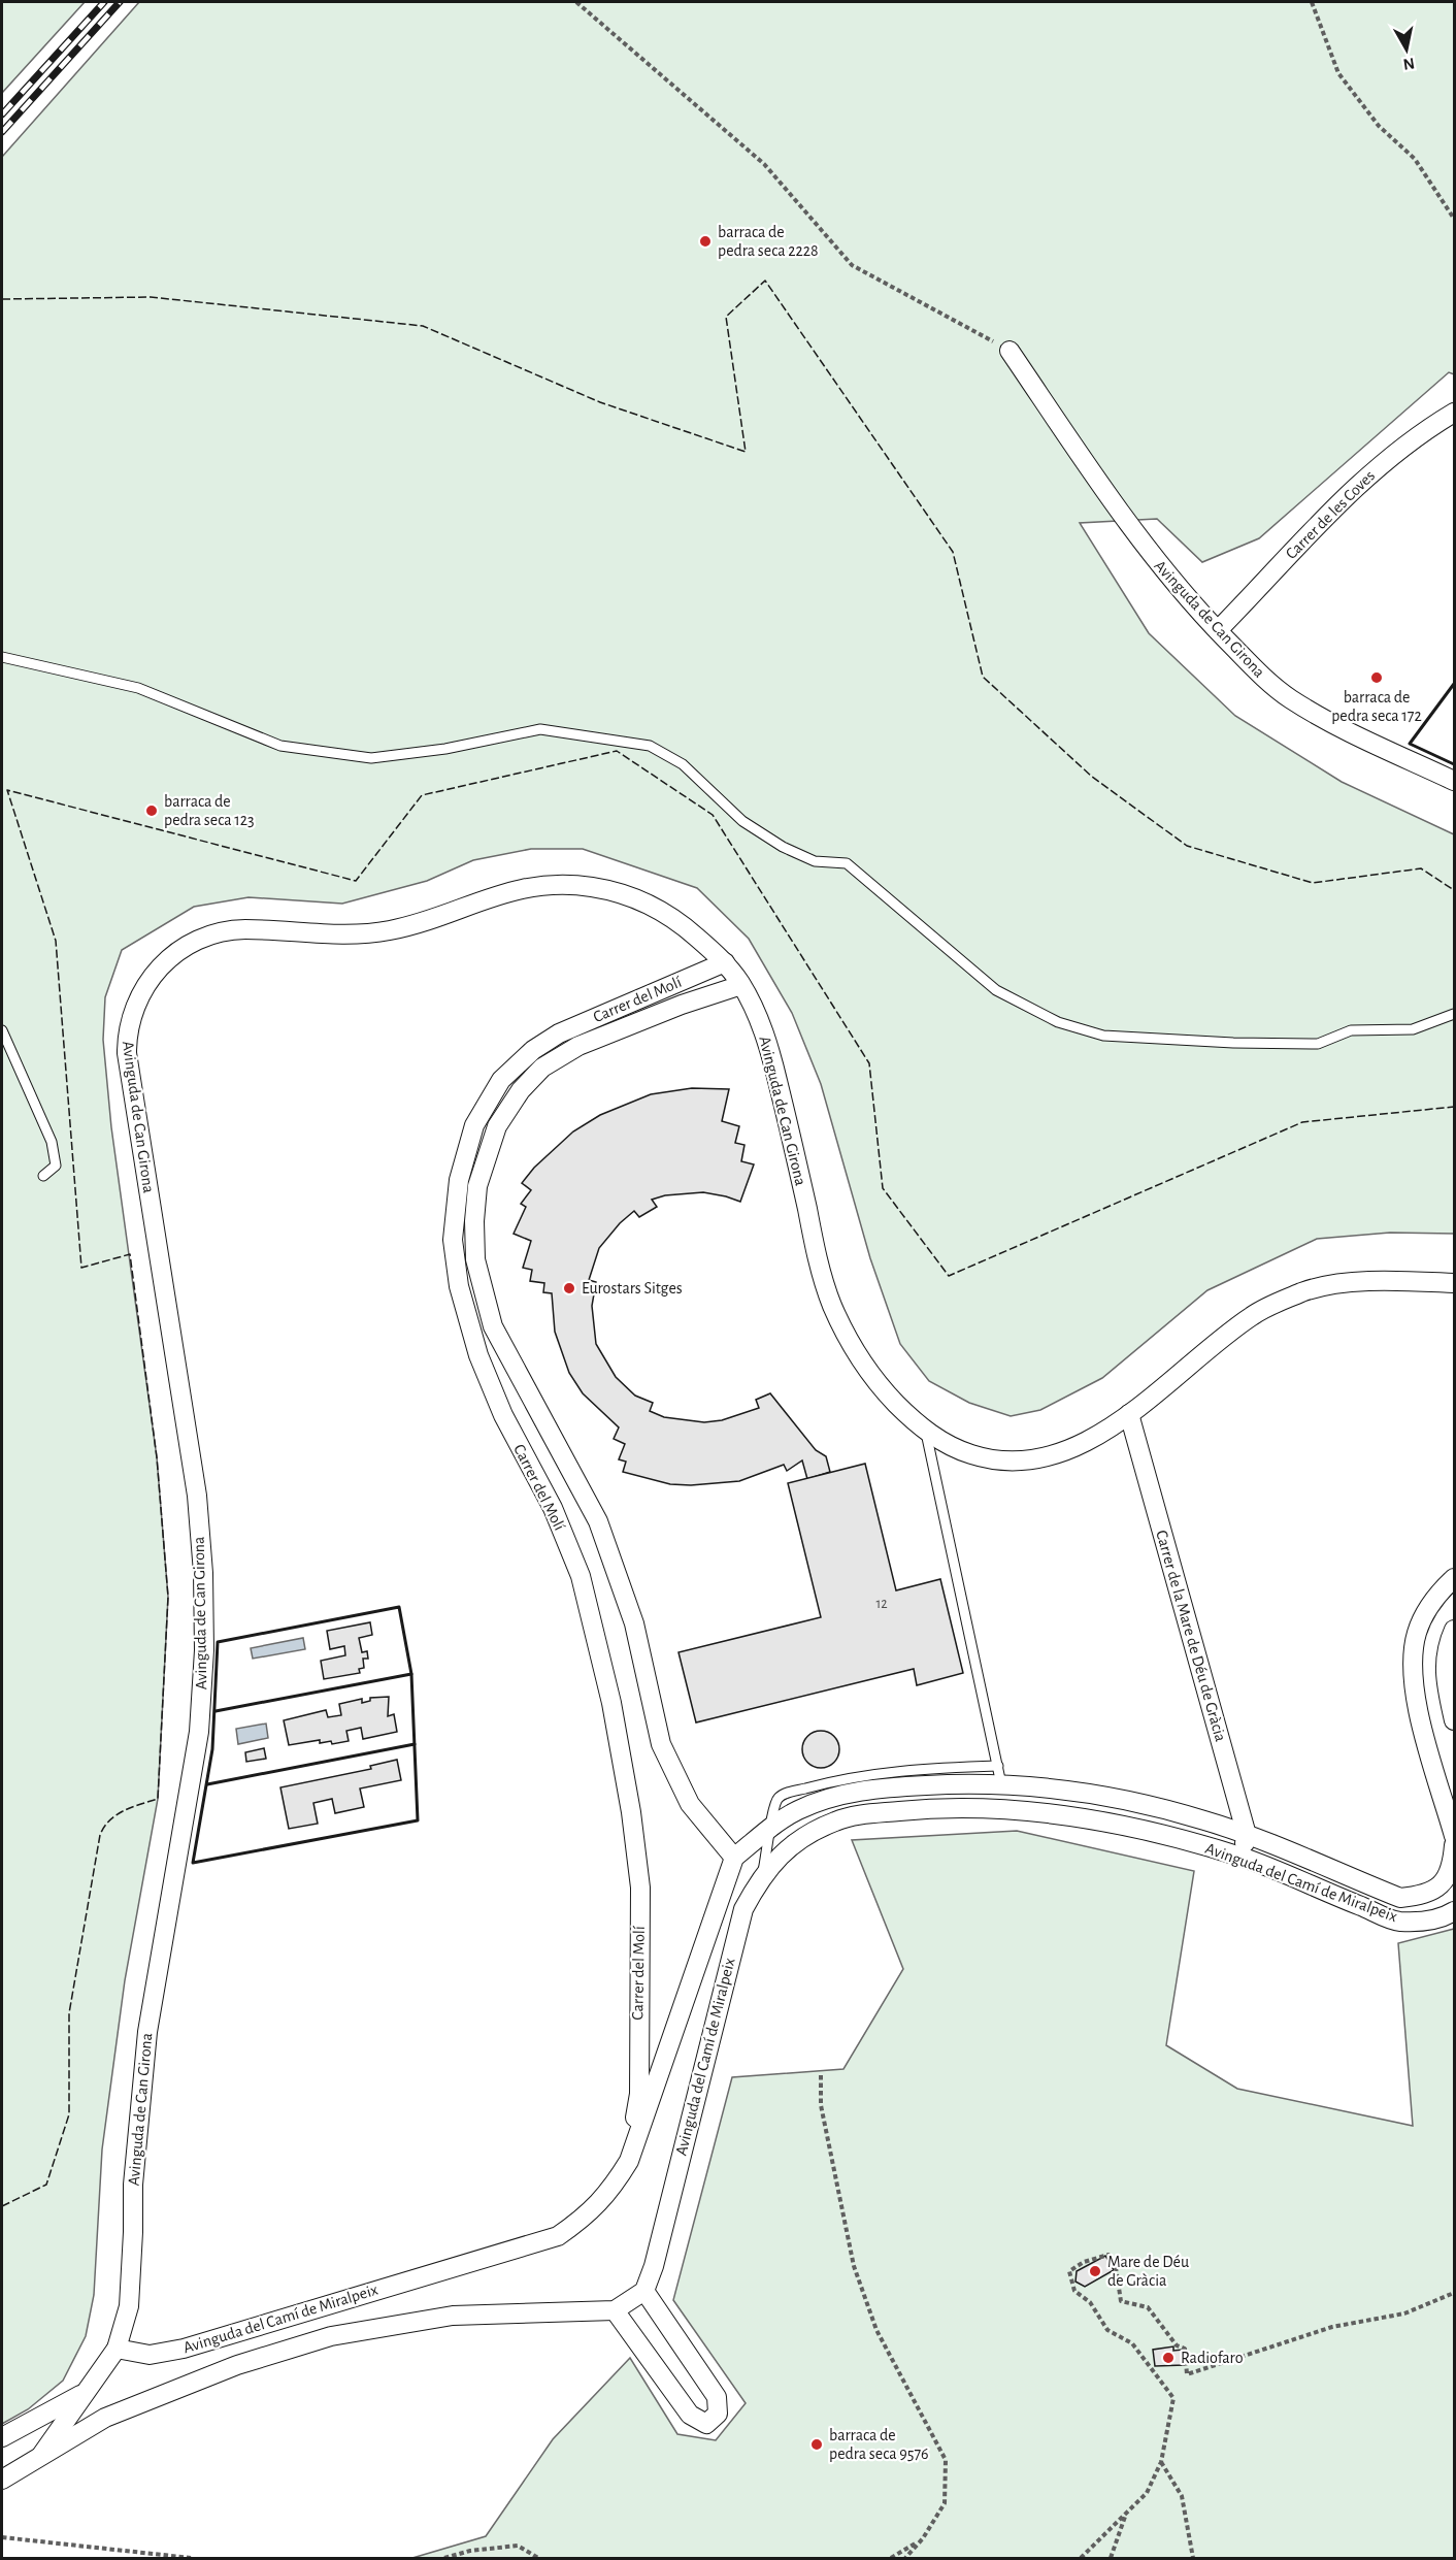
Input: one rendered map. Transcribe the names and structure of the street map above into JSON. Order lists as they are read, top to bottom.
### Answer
{
  "streets": {
    "street": [
      "Carrer de les Coves",
      "Avinguda de Can Girona",
      "Carrer del Molí",
      "Carrer de la Mare de Déu de Gràcia",
      "Avinguda del Camí de Miralpeix"
    ]
  },
  "crossings": [
    ["Carrer de les Coves", "Avinguda de Can Girona"],
    ["Avinguda de Can Girona", "Carrer del Molí"],
    ["Avinguda de Can Girona", "Carrer de la Mare de Déu de Gràcia"],
    ["Avinguda de Can Girona", "Avinguda del Camí de Miralpeix"],
    ["Carrer del Molí", "Avinguda del Camí de Miralpeix"],
    ["Carrer de la Mare de Déu de Gràcia", "Avinguda del Camí de Miralpeix"]
  ],
  "places": [
    "barraca de pedra seca 2228",
    "barraca de pedra seca 172",
    "barraca de pedra seca 123",
    "Eurostars Sitges",
    "Mare de Déu de Gràcia",
    "Radiofaro",
    "barraca de pedra seca 9576"
  ],
  "house_numbers": ["12"],
  "north": "bottom"
}
